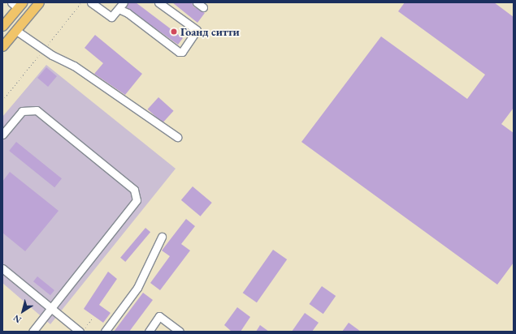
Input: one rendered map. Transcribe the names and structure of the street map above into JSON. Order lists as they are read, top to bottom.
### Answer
{
  "places": ["Гоанд ситти"],
  "north": "bottom left"
}
